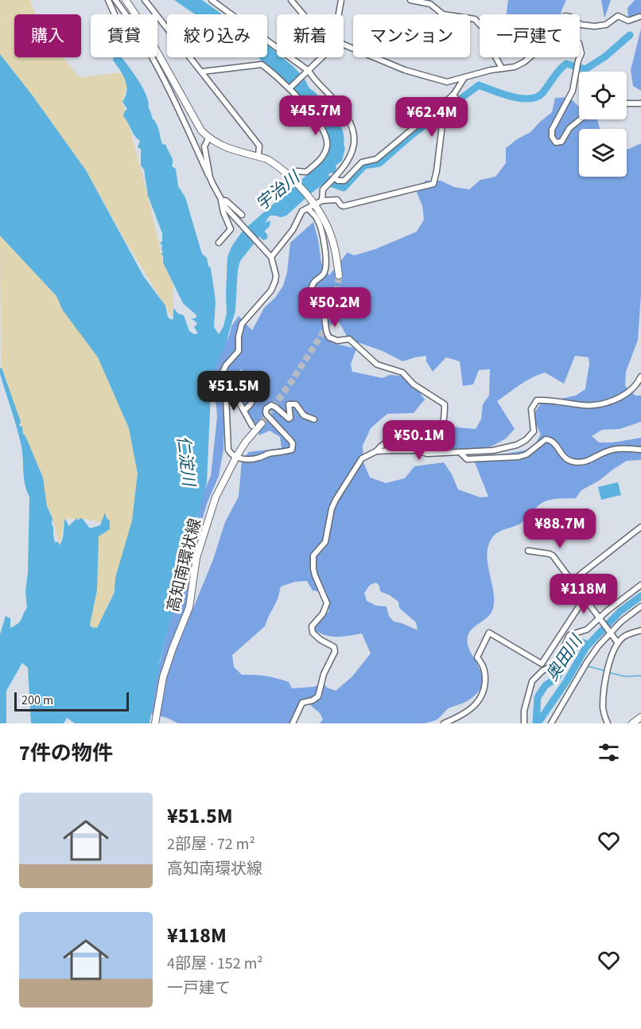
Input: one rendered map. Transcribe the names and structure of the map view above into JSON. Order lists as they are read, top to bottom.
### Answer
{
  "streets": {
    "main road": ["高知南環状線"]
  },
  "water": ["宇治川", "仁淀川", "奥田川"],
  "scale_bar": "200 m",
  "page": {
    "chip": [
      "購入",
      "賃貸",
      "絞り込み",
      "新着",
      "マンション",
      "一戸建て"
    ],
    "price": [
      "¥45.7M",
      "¥62.4M",
      "¥50.2M",
      "¥51.5M",
      "¥50.1M",
      "¥88.7M",
      "¥118M"
    ],
    "scale": "200 m",
    "heading": "7件の物件",
    "list": [
      {
        "name": "¥51.5M",
        "note": "2部屋 · 72 m² · 高知南環状線"
      },
      {
        "name": "¥118M",
        "note": "4部屋 · 152 m² · 一戸建て"
      }
    ]
  }
}
